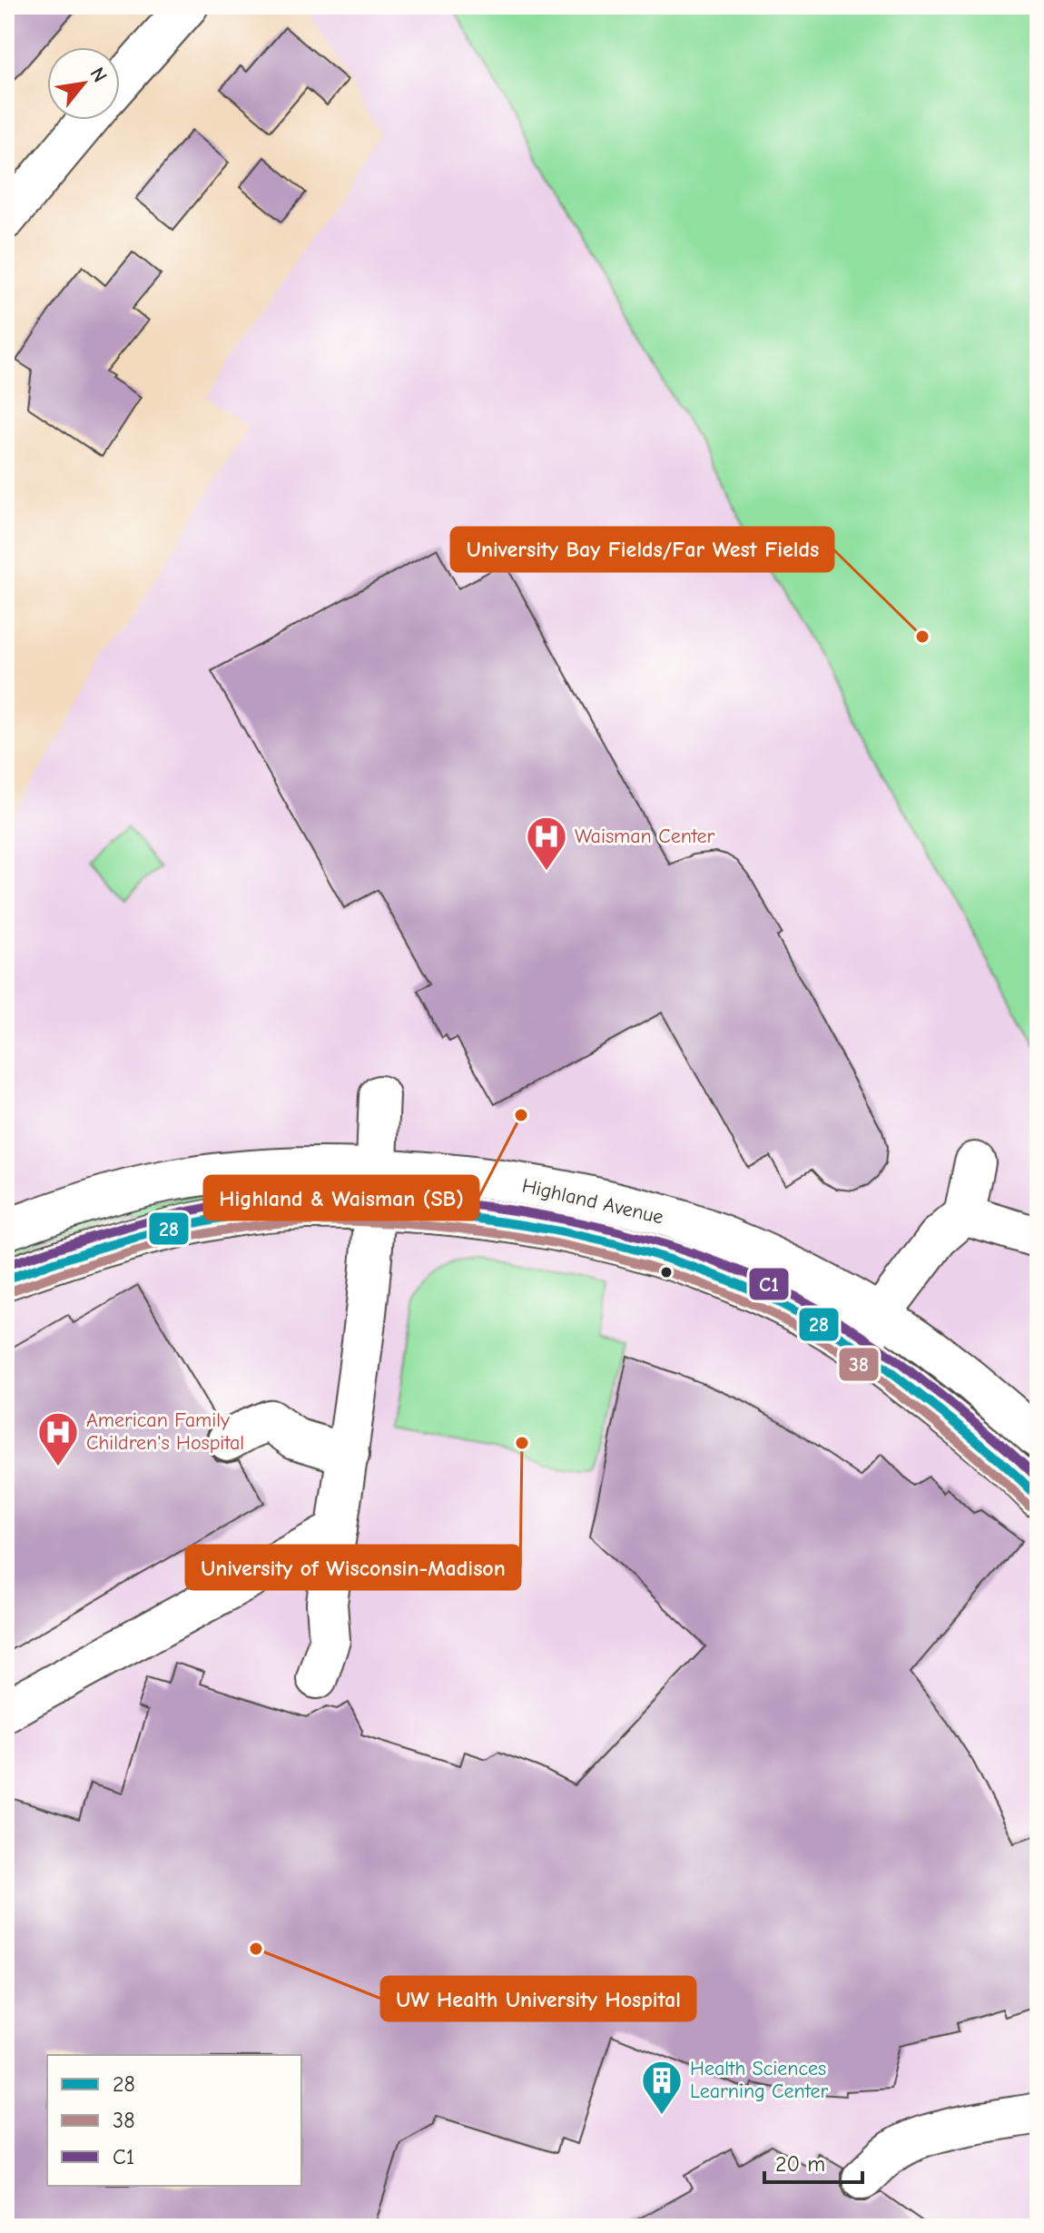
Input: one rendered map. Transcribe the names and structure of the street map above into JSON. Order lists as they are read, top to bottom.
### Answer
{
  "streets": {
    "street": ["Highland Avenue"]
  },
  "places": {
    "other": [
      "University Bay Fields/Far West Fields",
      "Highland & Waisman (SB)",
      "University of Wisconsin-Madison",
      "UW Health University Hospital"
    ],
    "hospital": ["Waisman Center", "American Family Children's Hospital"],
    "building": ["Health Sciences Learning Center"]
  },
  "lines": ["transit line C1", "transit line 28", "transit line 38"],
  "legend": ["28", "38", "C1"],
  "scale_bar": "20 m",
  "north": "top right"
}
